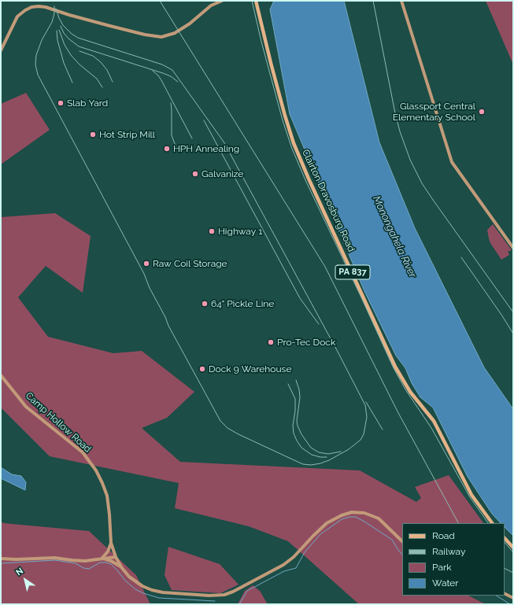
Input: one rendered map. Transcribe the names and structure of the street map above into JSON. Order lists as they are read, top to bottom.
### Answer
{
  "streets": {
    "main road": ["Clairton Dravosburg Road", "PA 837", "Camp Hollow Road"]
  },
  "water": ["Monongahela River"],
  "places": [
    "Slab Yard",
    "Glassport Central Elementary School",
    "Hot Strip Mill",
    "HPH Annealing",
    "Galvanize",
    "Highway 1",
    "Raw Coil Storage",
    "64\" Pickle Line",
    "Pro-Tec Dock",
    "Dock 9 Warehouse"
  ],
  "legend": [
    "Road",
    "Railway",
    "Park",
    "Water"
  ],
  "north": "top left"
}
